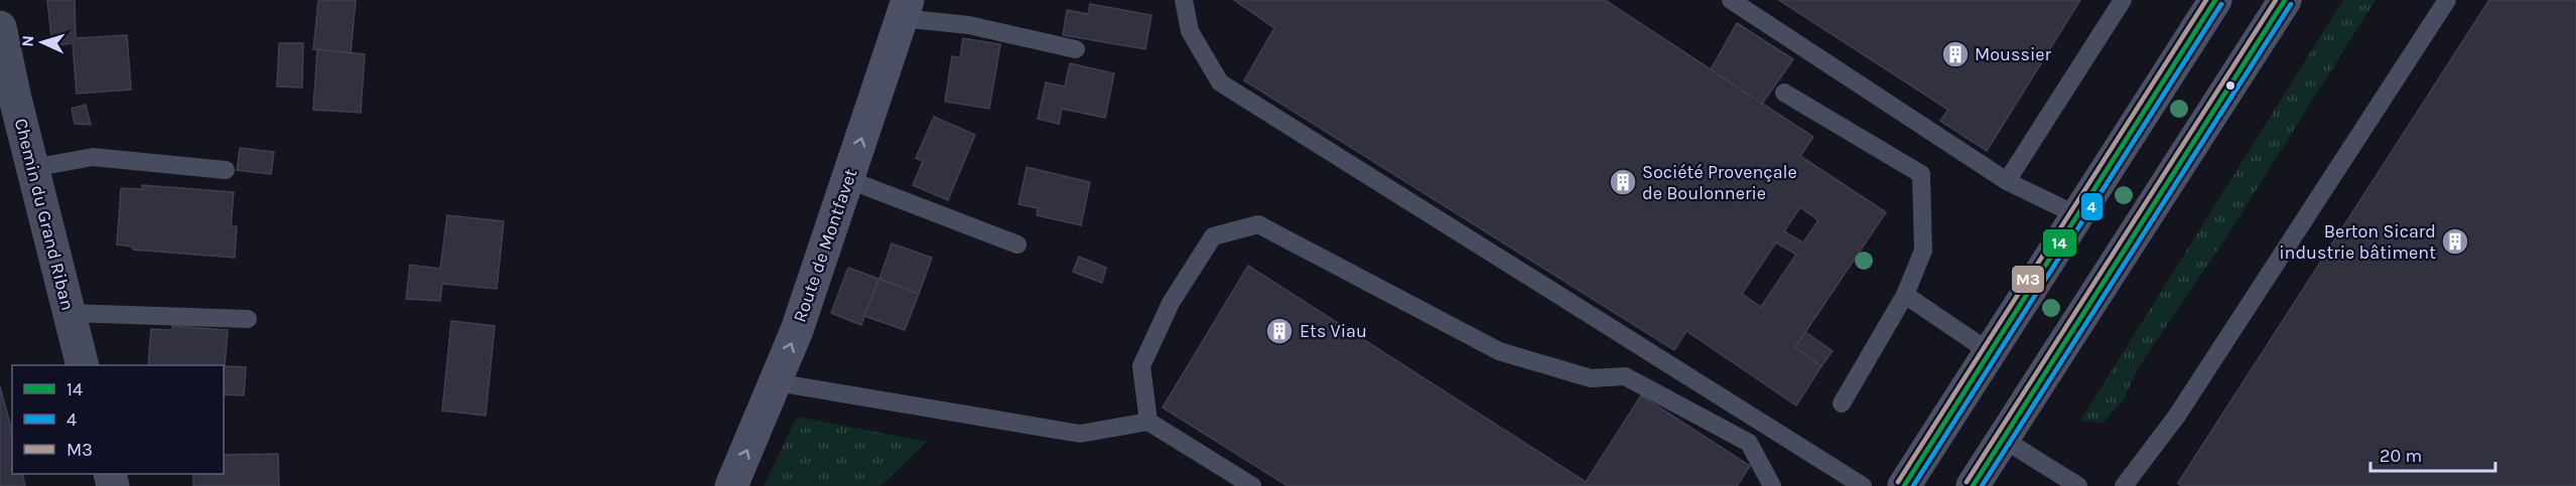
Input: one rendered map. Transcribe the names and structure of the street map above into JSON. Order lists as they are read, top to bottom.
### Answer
{
  "streets": {
    "main road": ["Route de Montfavet"],
    "street": ["Chemin du Grand Riban"]
  },
  "one_way": ["Route de Montfavet"],
  "places": {
    "building": [
      "Moussier",
      "Société Provençale de Boulonnerie",
      "Berton Sicard industrie bâtiment",
      "Ets Viau"
    ]
  },
  "lines": ["transit line 14", "transit line M3", "transit line 4"],
  "legend": ["14", "4", "M3"],
  "scale_bar": "20 m",
  "north": "left"
}
